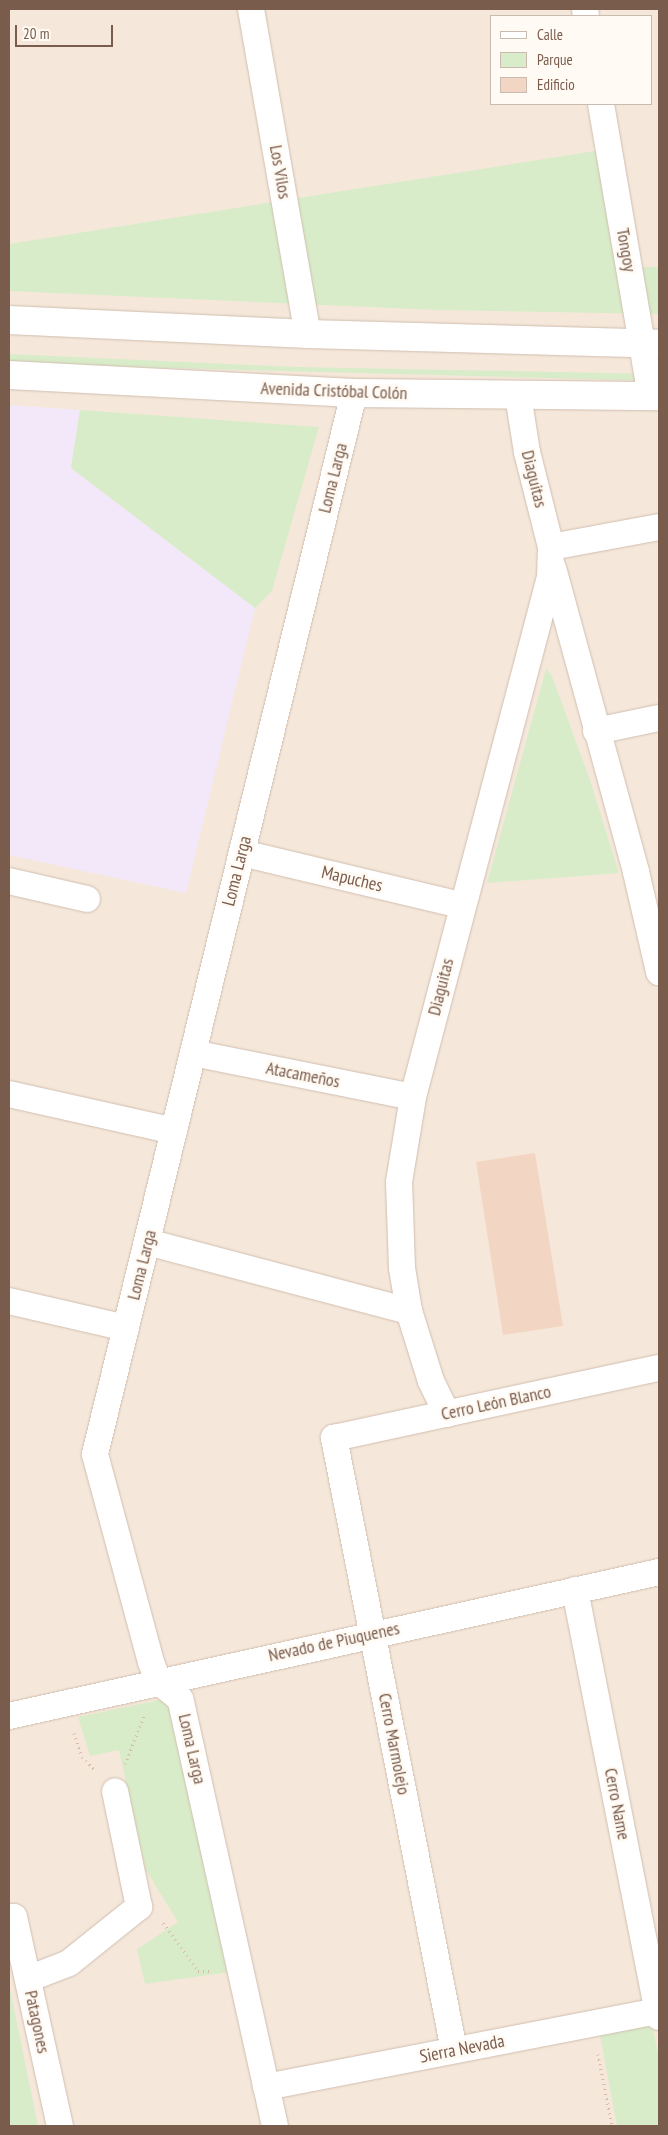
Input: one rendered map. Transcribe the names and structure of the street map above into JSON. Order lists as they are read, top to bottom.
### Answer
{
  "streets": {
    "street": [
      "Los Vilos",
      "Tongoy",
      "Avenida Cristóbal Colón",
      "Loma Larga",
      "Diaguitas",
      "Mapuches",
      "Atacameños",
      "Cerro León Blanco",
      "Nevado de Piuquenes",
      "Cerro Marmolejo",
      "Cerro Name",
      "Patagones",
      "Sierra Nevada"
    ]
  },
  "crossings": [
    ["Tongoy", "Avenida Cristóbal Colón"],
    ["Avenida Cristóbal Colón", "Loma Larga"],
    ["Avenida Cristóbal Colón", "Diaguitas"],
    ["Loma Larga", "Mapuches"],
    ["Loma Larga", "Atacameños"],
    ["Loma Larga", "Nevado de Piuquenes"],
    ["Loma Larga", "Sierra Nevada"],
    ["Diaguitas", "Mapuches"],
    ["Diaguitas", "Atacameños"],
    ["Diaguitas", "Cerro León Blanco"],
    ["Cerro León Blanco", "Cerro Marmolejo"],
    ["Nevado de Piuquenes", "Cerro Marmolejo"],
    ["Nevado de Piuquenes", "Cerro Name"],
    ["Cerro Marmolejo", "Sierra Nevada"],
    ["Cerro Name", "Sierra Nevada"]
  ],
  "legend": ["Calle", "Parque", "Edificio"],
  "scale_bar": "20 m"
}
